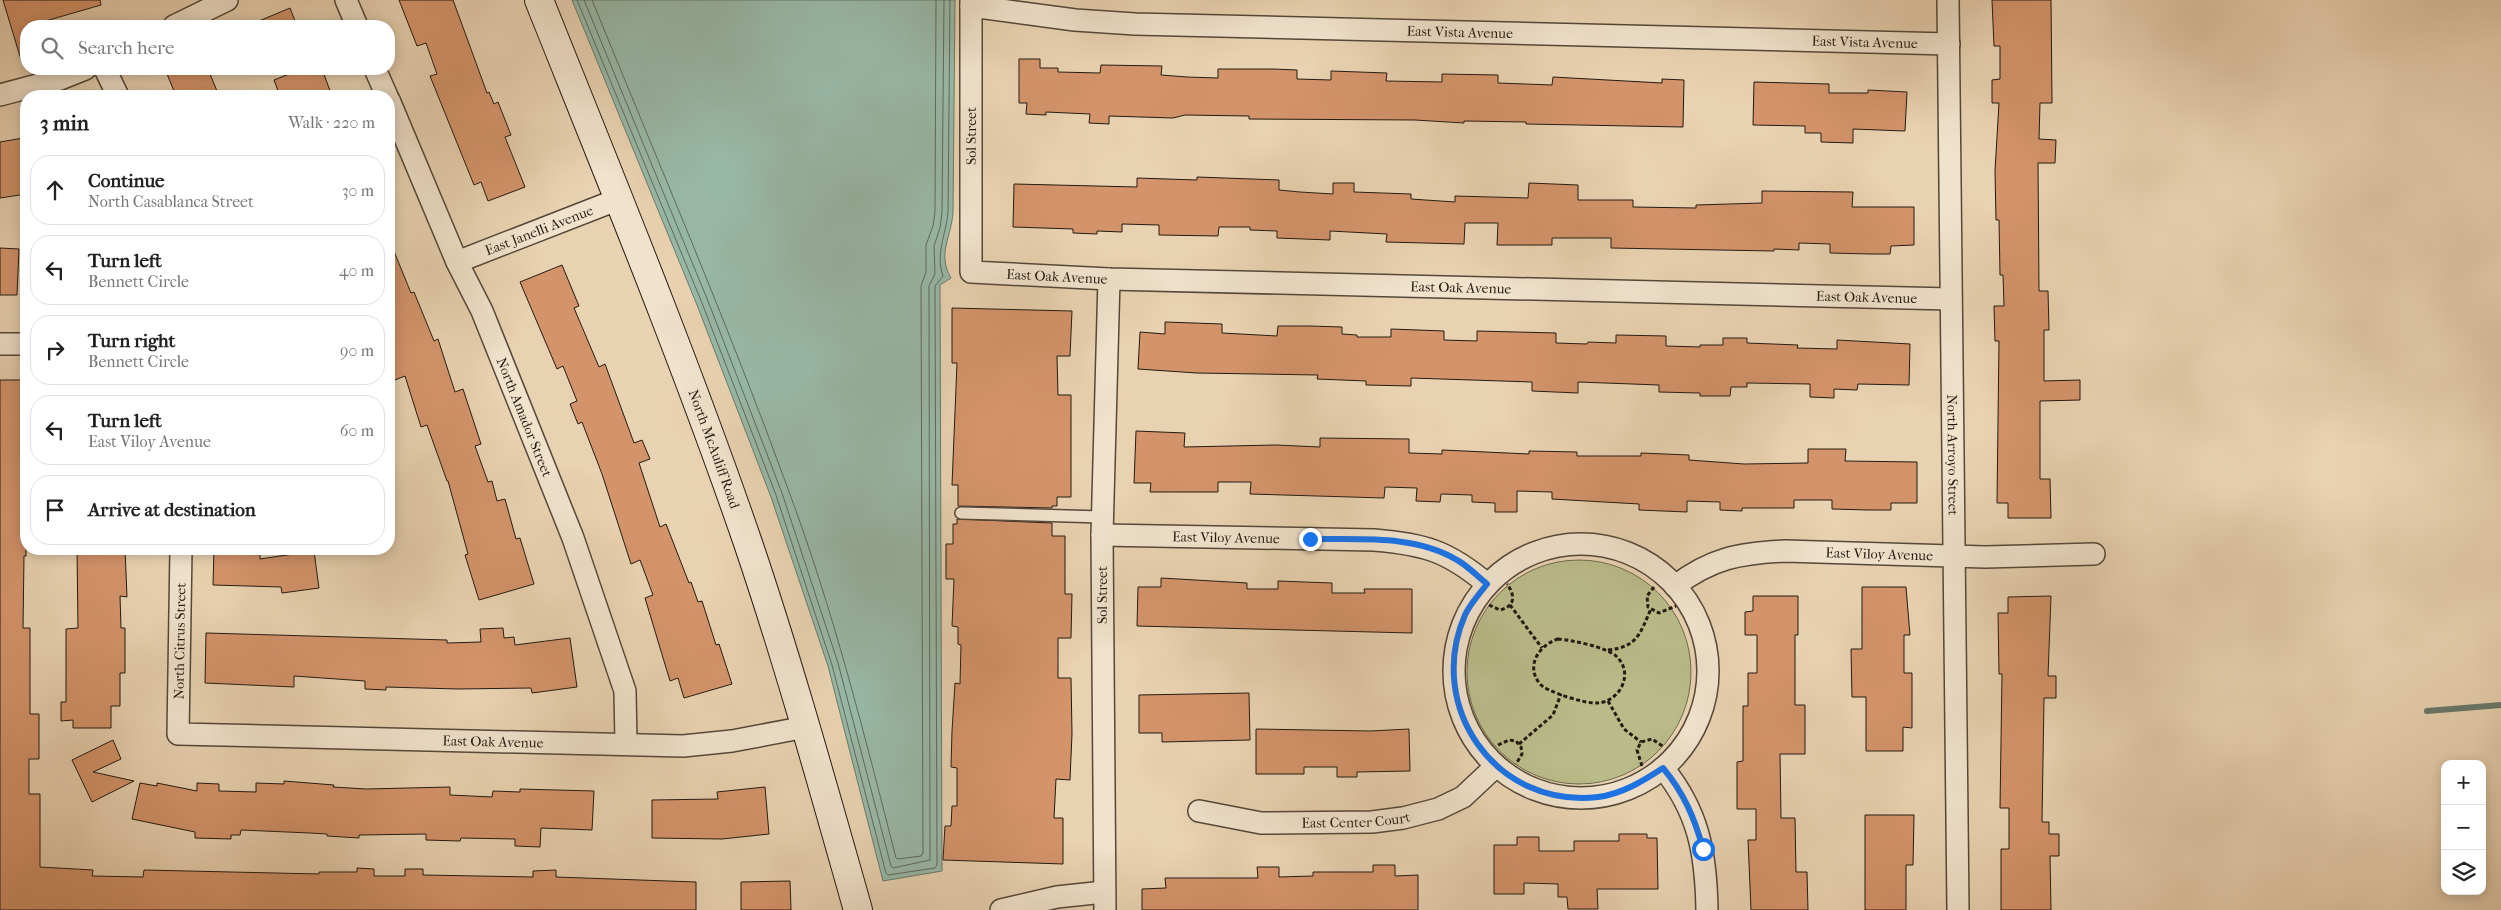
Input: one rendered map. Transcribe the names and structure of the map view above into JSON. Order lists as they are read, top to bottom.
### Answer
{
  "streets": {
    "street": [
      "East Vista Avenue",
      "Sol Street",
      "East Janelli Avenue",
      "East Oak Avenue",
      "North Amador Street",
      "North McAuliff Road",
      "North Arroyo Street",
      "East Viloy Avenue",
      "North Citrus Street",
      "East Center Court"
    ]
  },
  "crossings": [
    ["East Vista Avenue", "Sol Street"],
    ["East Vista Avenue", "North Arroyo Street"],
    ["Sol Street", "East Oak Avenue"],
    ["Sol Street", "East Viloy Avenue"],
    ["East Janelli Avenue", "North Amador Street"],
    ["East Janelli Avenue", "North McAuliff Road"],
    ["East Oak Avenue", "North Amador Street"],
    ["East Oak Avenue", "North McAuliff Road"],
    ["East Oak Avenue", "North Arroyo Street"],
    ["East Oak Avenue", "North Citrus Street"],
    ["North Arroyo Street", "East Viloy Avenue"]
  ],
  "page": {
    "search": "Search here",
    "heading": ["3 min", "Walk · 220 m"],
    "list": [
      ["Continue", "North Casablanca Street", "30 m"],
      ["Turn left", "Bennett Circle", "40 m"],
      ["Turn right", "Bennett Circle", "90 m"],
      ["Turn left", "East Viloy Avenue", "60 m"],
      "Arrive at destination"
    ],
    "map_buttons": ["+", "−"]
  }
}
